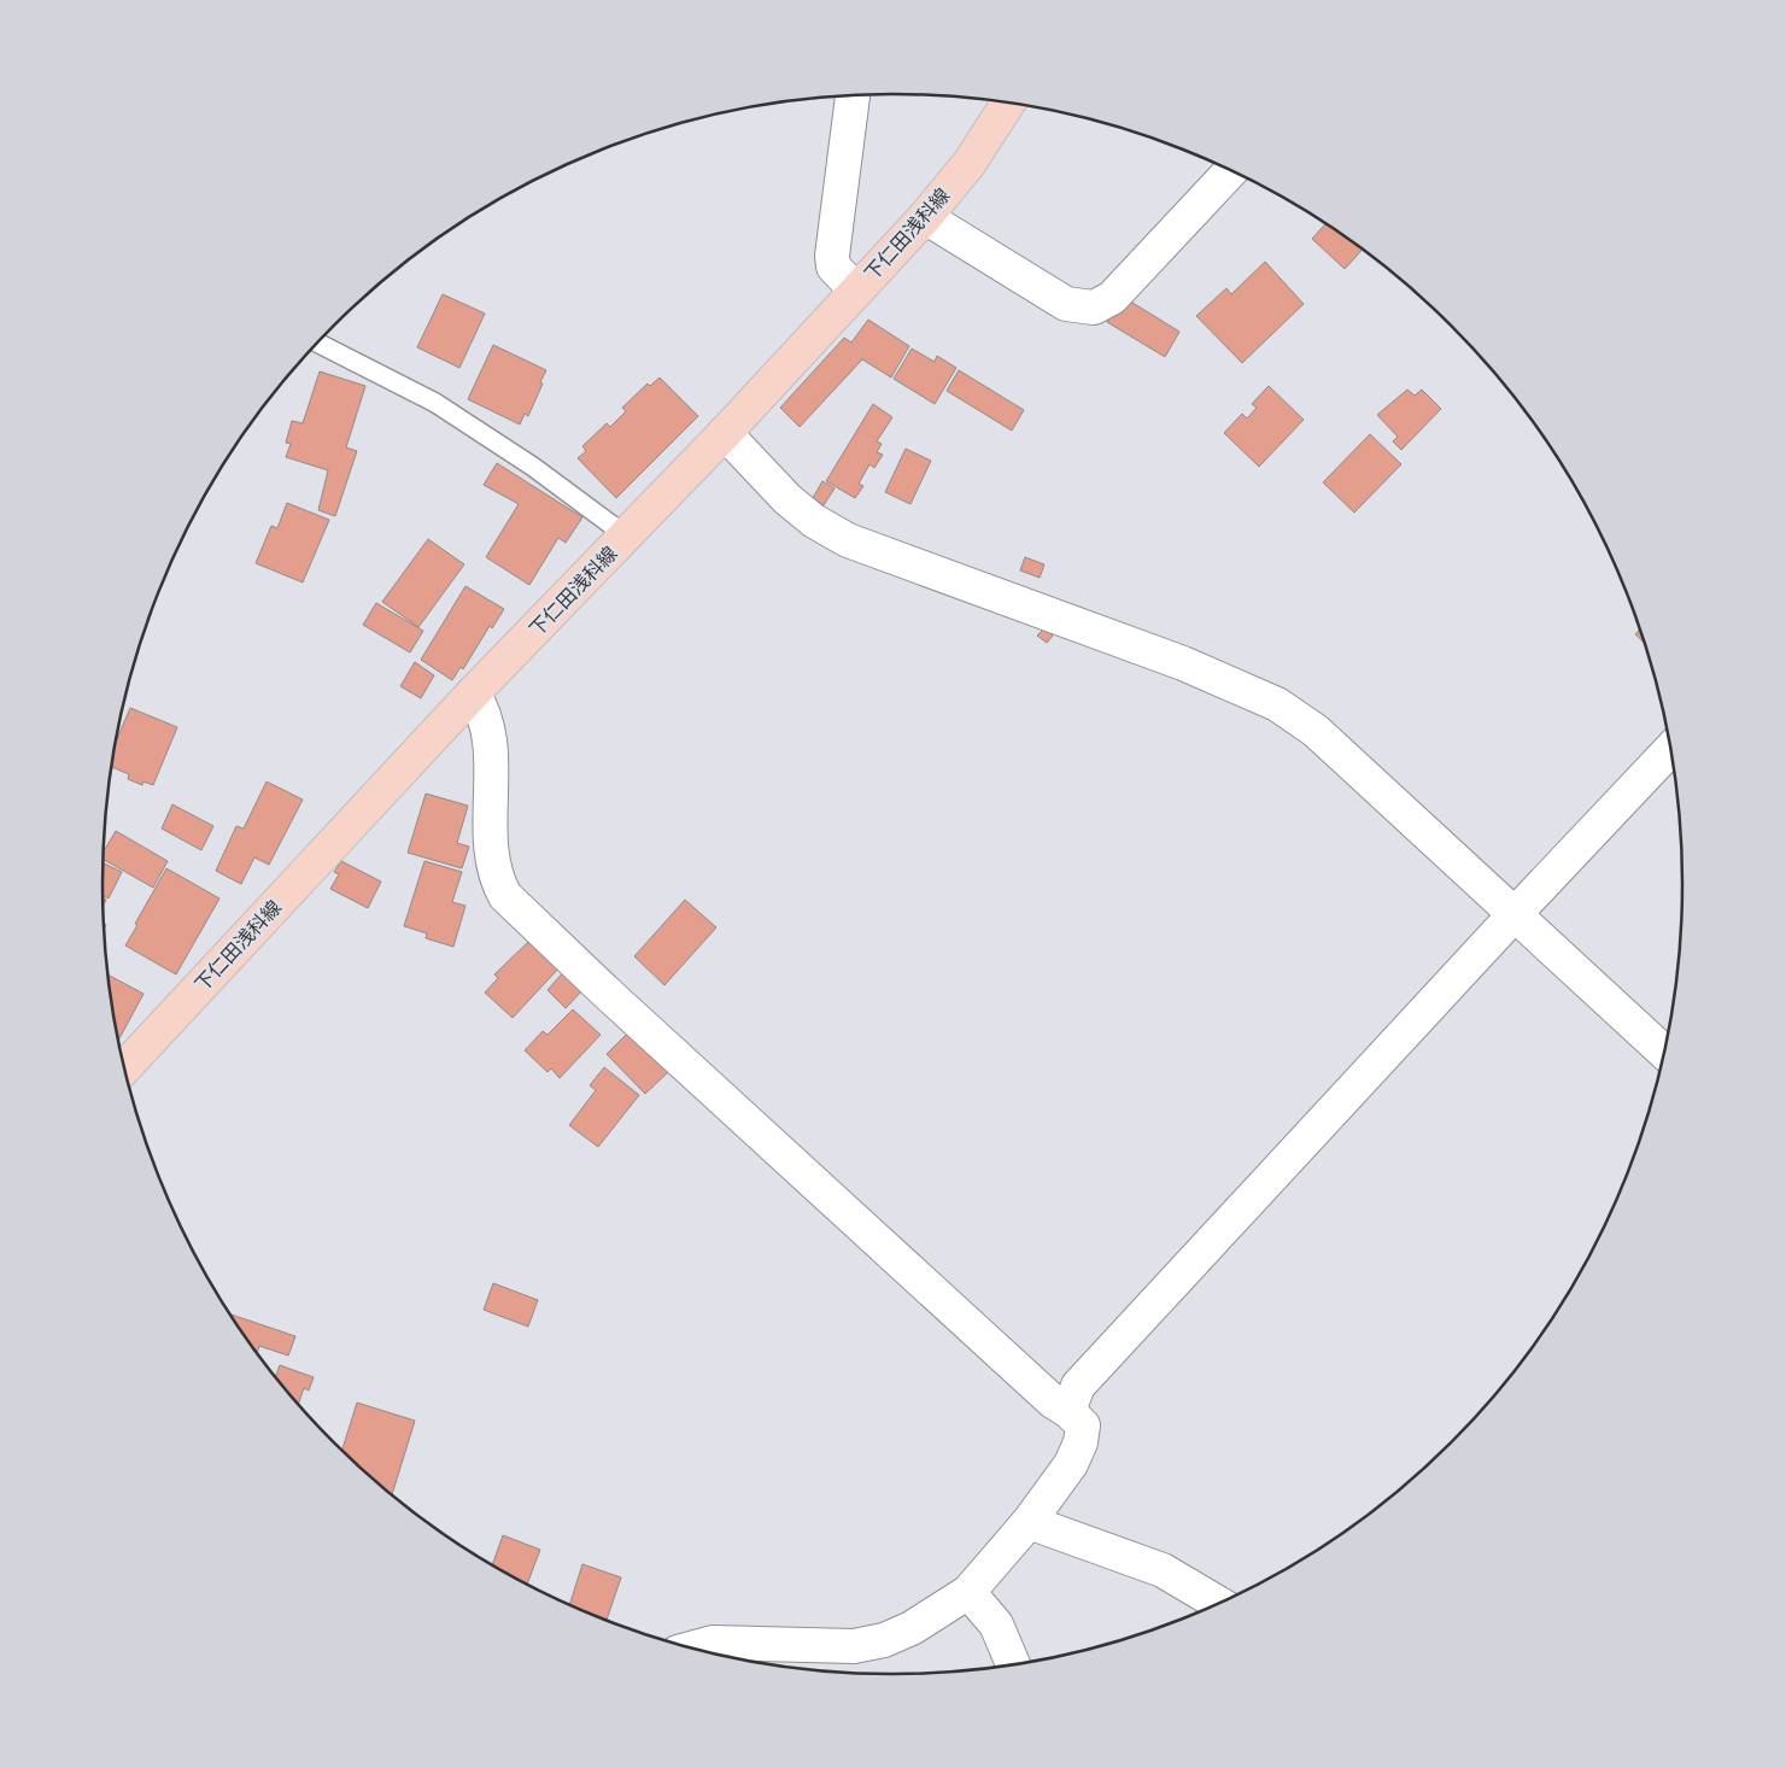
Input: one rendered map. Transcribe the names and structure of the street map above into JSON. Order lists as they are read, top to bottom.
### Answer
{
  "streets": {
    "main road": ["下仁田浅科線"]
  }
}
